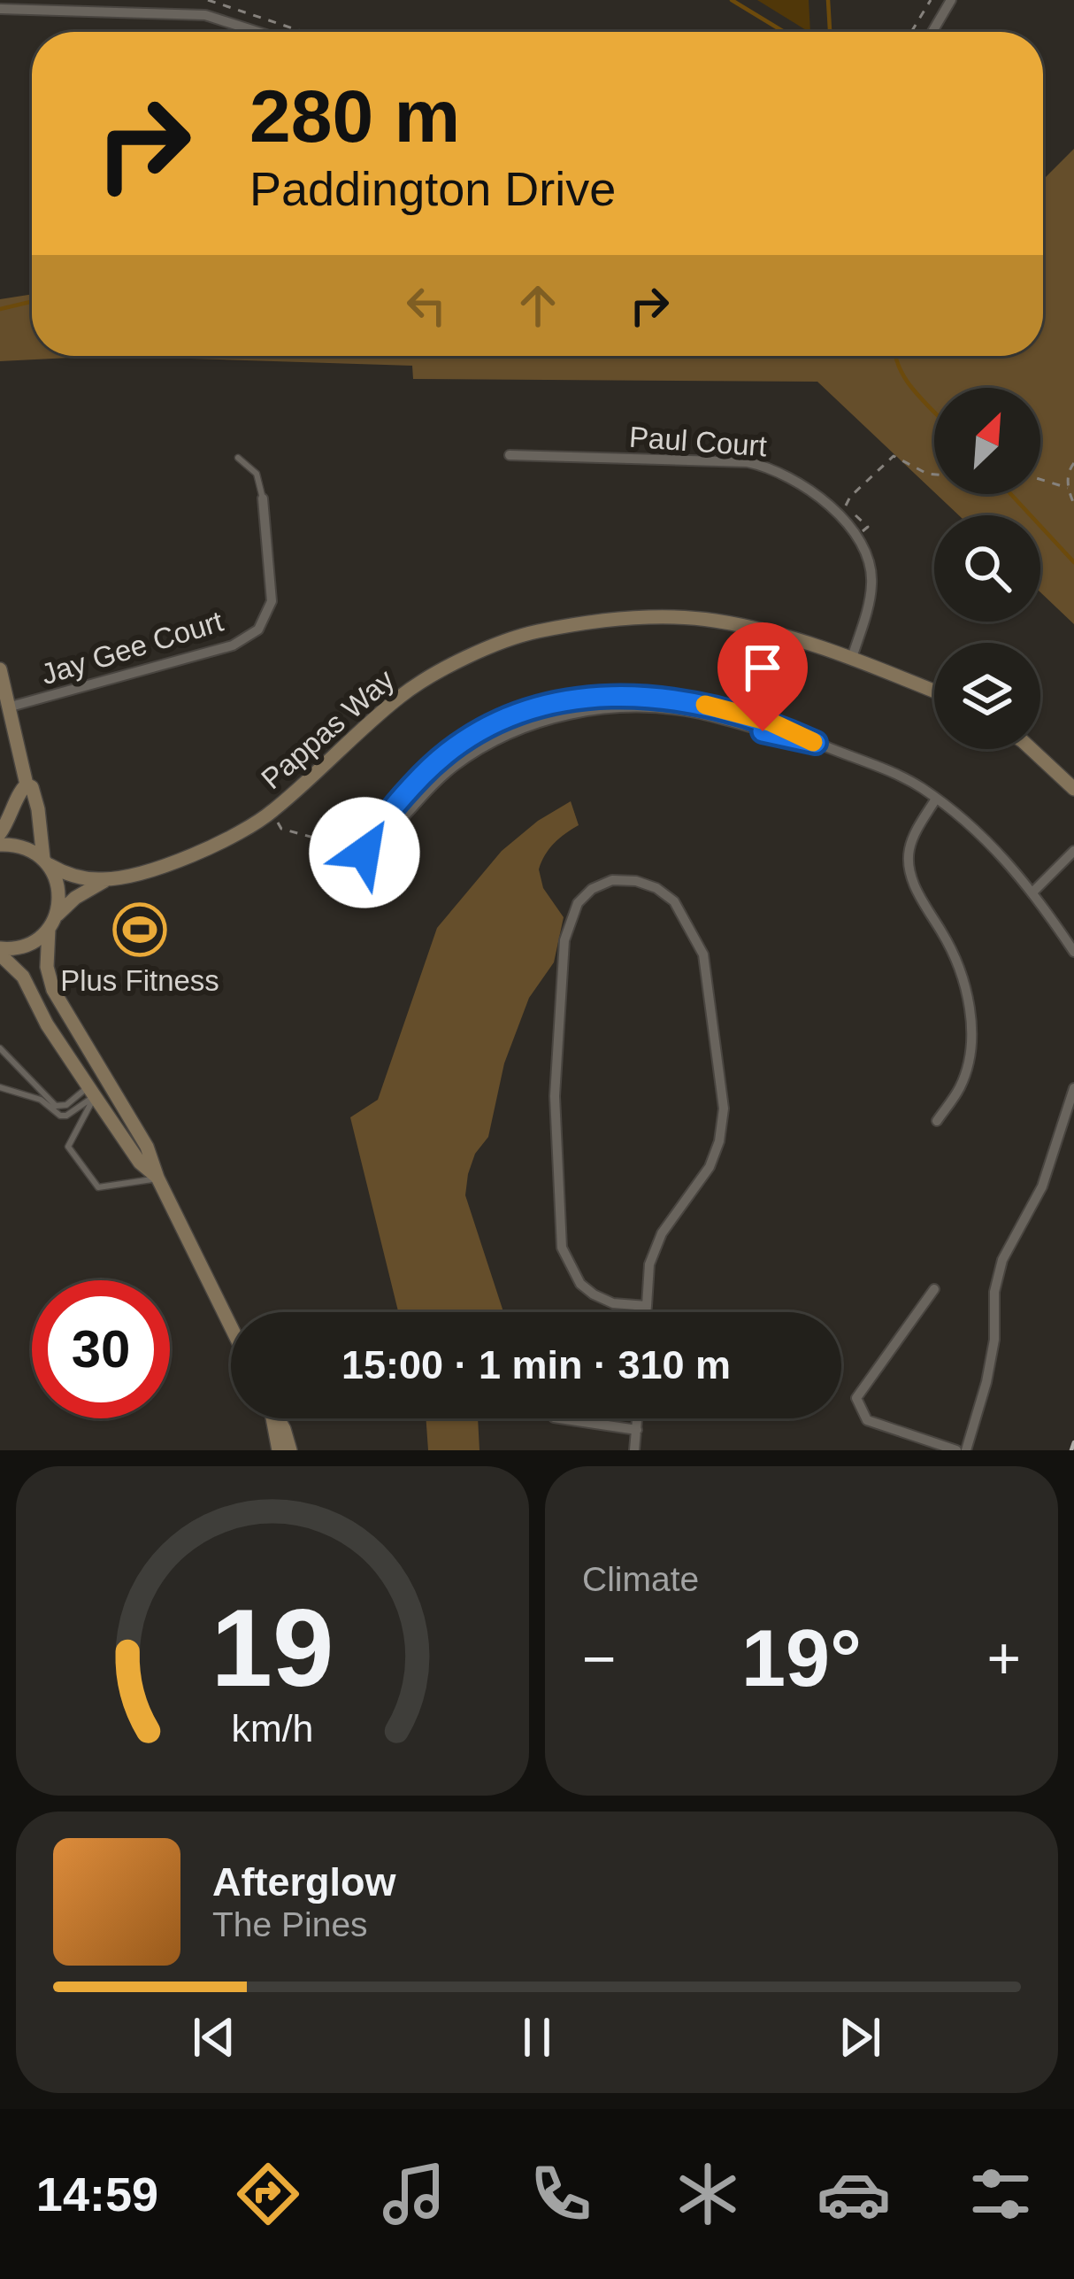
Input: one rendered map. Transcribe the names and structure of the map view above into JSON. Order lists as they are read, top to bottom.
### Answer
{
  "streets": {
    "street": ["Paul Court", "Jay Gee Court", "Pappas Way"]
  },
  "places": {
    "sports": ["Plus Fitness"]
  },
  "north": "top right",
  "page": {
    "turn": ["280 m", "Paddington Drive"],
    "limit": "30",
    "trip": "15:00 · 1 min · 310 m",
    "tile": "Climate",
    "heat": ["−", "19°", "+"],
    "song": ["Afterglow", "The Pines"],
    "tabs": "14:59",
    "gauge": ["19", "km/h"]
  }
}
